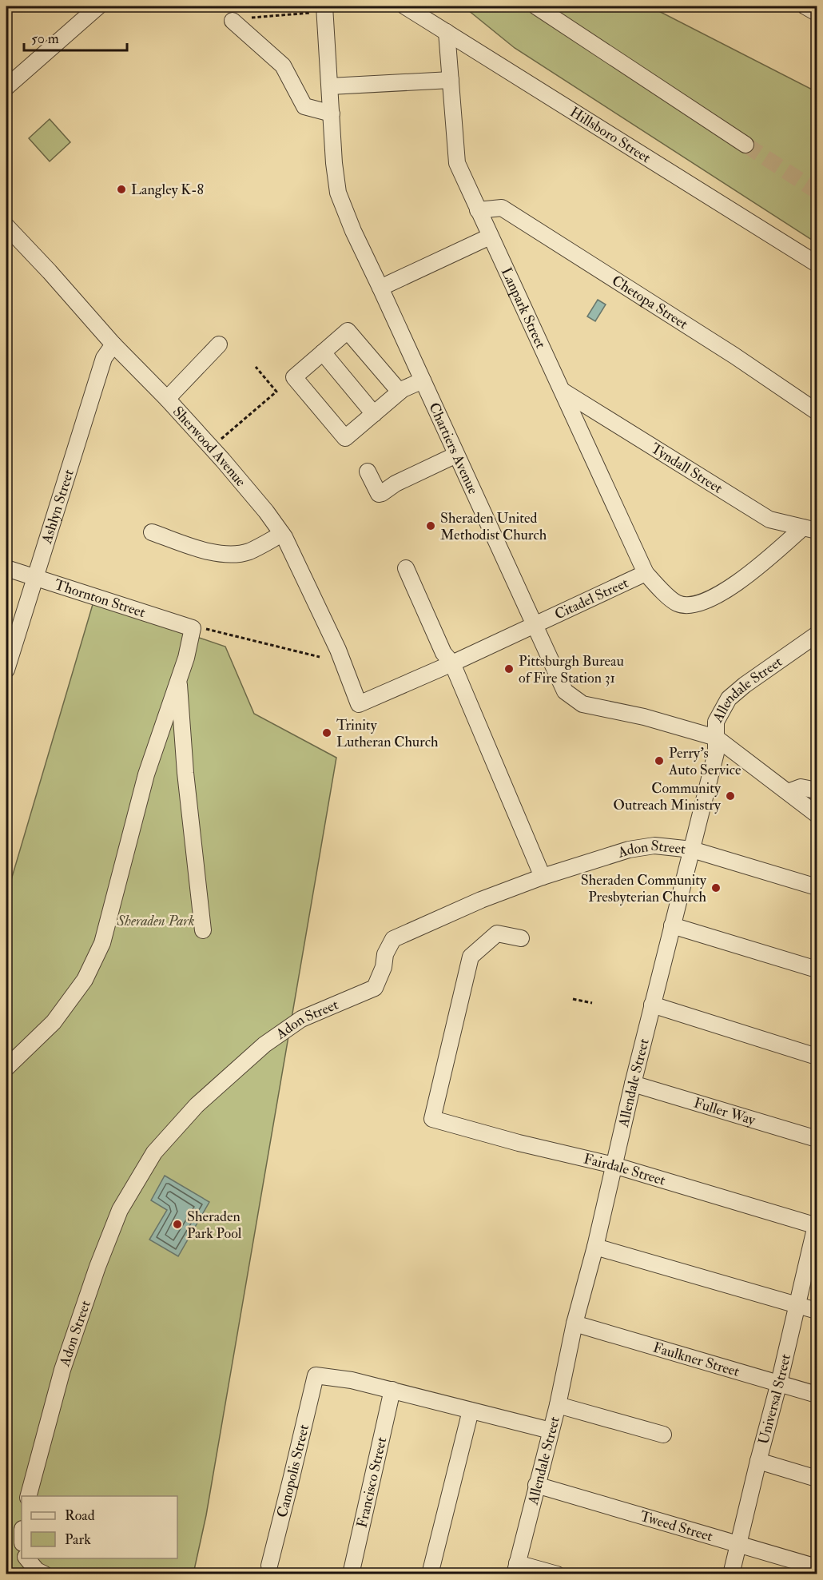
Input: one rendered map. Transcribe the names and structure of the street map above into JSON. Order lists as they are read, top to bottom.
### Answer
{
  "streets": {
    "street": [
      "Hillsboro Street",
      "Chetopa Street",
      "Lanpark Street",
      "Sherwood Avenue",
      "Chartiers Avenue",
      "Tyndall Street",
      "Ashlyn Street",
      "Thornton Street",
      "Citadel Street",
      "Allendale Street",
      "Adon Street",
      "Fuller Way",
      "Fairdale Street",
      "Faulkner Street",
      "Universal Street",
      "Canopolis Street",
      "Francisco Street",
      "Tweed Street"
    ]
  },
  "crossings": [
    ["Hillsboro Street", "Lanpark Street"],
    ["Chetopa Street", "Lanpark Street"],
    ["Lanpark Street", "Tyndall Street"],
    ["Lanpark Street", "Citadel Street"],
    ["Sherwood Avenue", "Ashlyn Street"],
    ["Sherwood Avenue", "Citadel Street"],
    ["Chartiers Avenue", "Citadel Street"],
    ["Chartiers Avenue", "Allendale Street"],
    ["Tyndall Street", "Citadel Street"],
    ["Ashlyn Street", "Thornton Street"],
    ["Allendale Street", "Adon Street"],
    ["Allendale Street", "Fuller Way"],
    ["Allendale Street", "Fairdale Street"],
    ["Allendale Street", "Faulkner Street"],
    ["Allendale Street", "Tweed Street"],
    ["Fairdale Street", "Universal Street"],
    ["Faulkner Street", "Universal Street"],
    ["Universal Street", "Tweed Street"],
    ["Canopolis Street", "Francisco Street"]
  ],
  "parks": ["Sheraden Park"],
  "places": [
    "Langley K-8",
    "Sheraden United Methodist Church",
    "Pittsburgh Bureau of Fire Station 31",
    "Trinity Lutheran Church",
    "Perry's Auto Service",
    "Community Outreach Ministry",
    "Sheraden Community Presbyterian Church",
    "Sheraden Park Pool"
  ],
  "legend": ["Road", "Park"],
  "scale_bar": "50 m"
}
